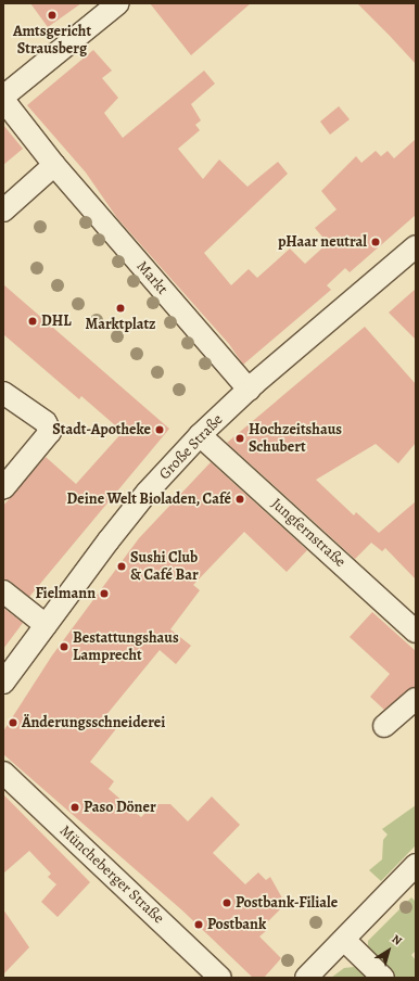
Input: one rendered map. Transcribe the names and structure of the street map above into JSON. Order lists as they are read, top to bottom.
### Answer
{
  "streets": {
    "street": [
      "Markt",
      "Große Straße",
      "Jungfernstraße",
      "Müncheberger Straße"
    ]
  },
  "crossings": [
    ["Markt", "Große Straße"],
    ["Große Straße", "Jungfernstraße"]
  ],
  "places": [
    "Amtsgericht Strausberg",
    "pHaar neutral",
    "Marktplatz",
    "DHL",
    "Stadt-Apotheke",
    "Hochzeitshaus Schubert",
    "Deine Welt Bioladen, Café",
    "Sushi Club & Café Bar",
    "Fielmann",
    "Bestattungshaus Lamprecht",
    "Änderungsschneiderei",
    "Paso Döner",
    "Postbank-Filiale",
    "Postbank"
  ],
  "north": "top right"
}
